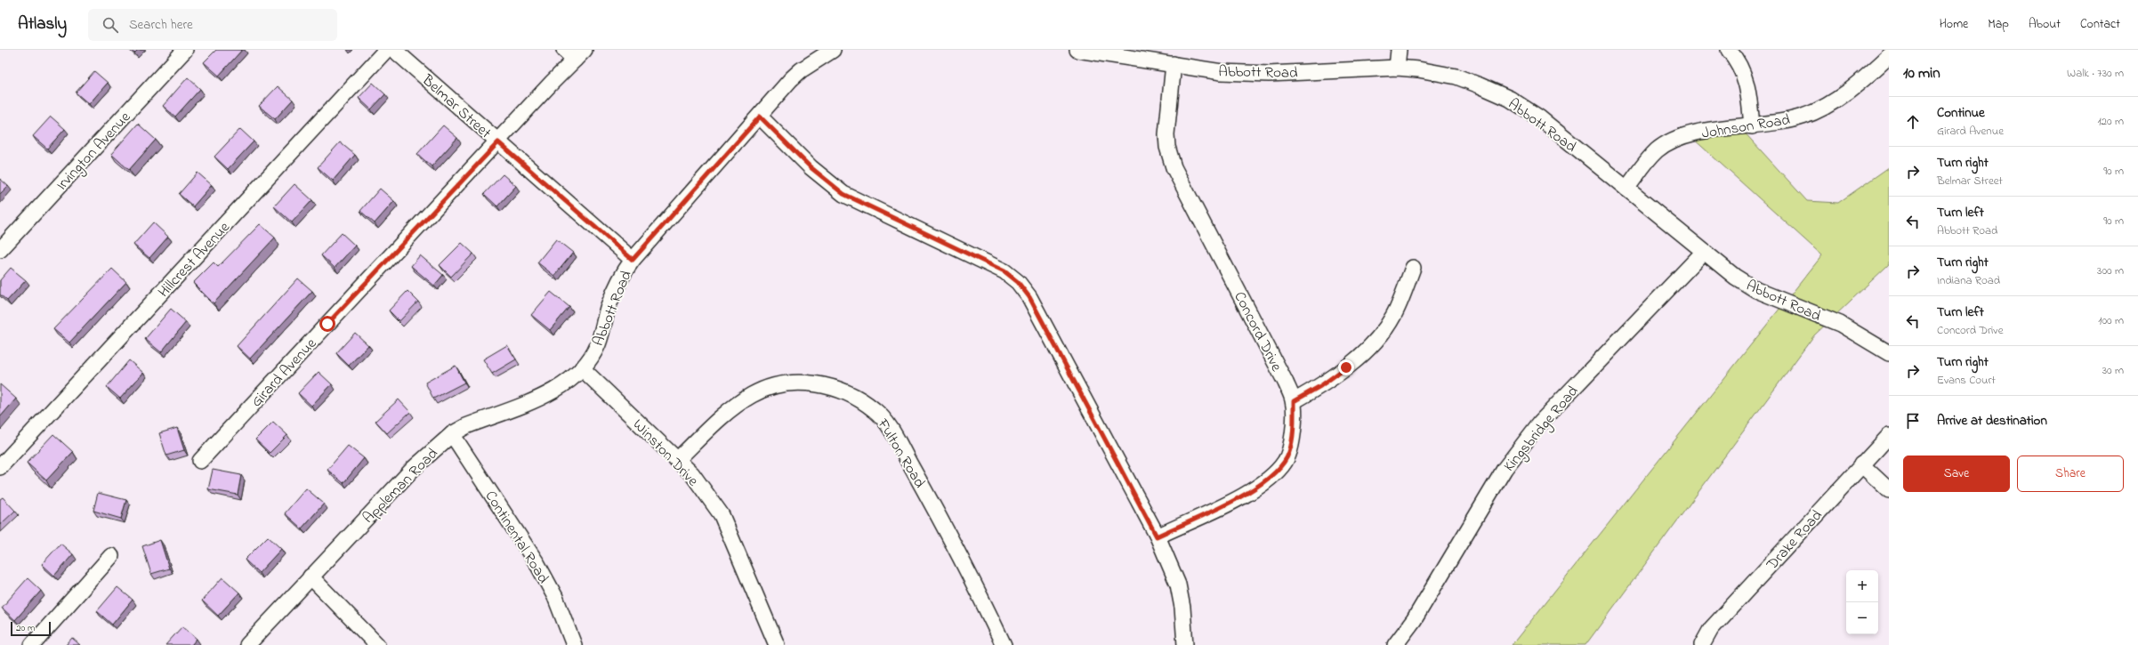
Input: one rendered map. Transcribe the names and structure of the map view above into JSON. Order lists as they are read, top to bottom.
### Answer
{
  "streets": {
    "street": [
      "Abbott Road",
      "Belmar Street",
      "Johnson Road",
      "Irvington Avenue",
      "Hillcrest Avenue",
      "Concord Drive",
      "Girard Avenue",
      "Kingsbridge Road",
      "Winston Drive",
      "Fulton Road",
      "Appleman Road",
      "Continental Road",
      "Drake Road"
    ]
  },
  "crossings": [
    ["Abbott Road", "Belmar Street"],
    ["Abbott Road", "Johnson Road"],
    ["Abbott Road", "Concord Drive"],
    ["Abbott Road", "Kingsbridge Road"],
    ["Abbott Road", "Winston Drive"],
    ["Abbott Road", "Appleman Road"],
    ["Belmar Street", "Girard Avenue"],
    ["Winston Drive", "Fulton Road"],
    ["Winston Drive", "Appleman Road"],
    ["Appleman Road", "Continental Road"]
  ],
  "scale_bar": "20 m",
  "page": {
    "header": "Atlasly",
    "search": "Search here",
    "nav": [
      "Home",
      "Map",
      "About",
      "Contact"
    ],
    "heading": ["10 min", "Walk · 730 m"],
    "list": [
      ["Continue", "Girard Avenue", "120 m"],
      ["Turn right", "Belmar Street", "90 m"],
      ["Turn left", "Abbott Road", "90 m"],
      ["Turn right", "Indiana Road", "300 m"],
      ["Turn left", "Concord Drive", "100 m"],
      ["Turn right", "Evans Court", "30 m"],
      "Arrive at destination"
    ],
    "buttons": ["Save", "Share"],
    "map_buttons": ["+", "−"],
    "scale": "20 m"
  }
}
